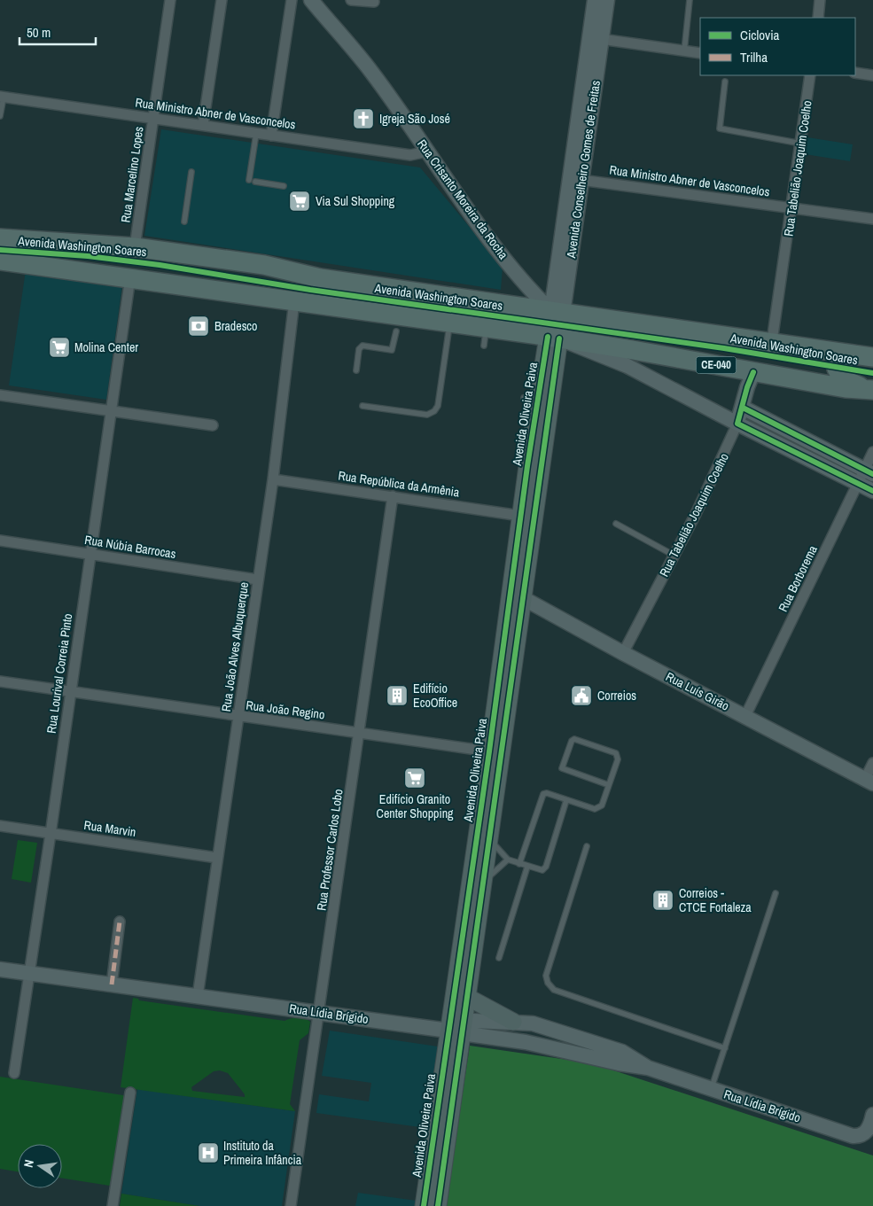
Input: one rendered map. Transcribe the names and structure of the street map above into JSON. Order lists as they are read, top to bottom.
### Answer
{
  "streets": {
    "highway": ["Avenida Washington Soares", "CE-040"],
    "main road": ["Avenida Oliveira Paiva"],
    "street": [
      "Rua Ministro Abner de Vasconcelos",
      "Rua Tabelião Joaquim Coelho",
      "Avenida Conselheiro Gomes de Freitas",
      "Rua Marcelino Lopes",
      "Rua Crisanto Moreira da Rocha",
      "Rua República da Armênia",
      "Rua Núbia Barrocas",
      "Rua Borborema",
      "Rua João Alves Albuquerque",
      "Rua Lourival Correia Pìnto",
      "Rua Luís Girão",
      "Rua João Regino",
      "Rua Marvin",
      "Rua Professor Carlos Lobo",
      "Rua Lídia Brígido"
    ]
  },
  "crossings": [
    ["Rua Ministro Abner de Vasconcelos", "Rua Tabelião Joaquim Coelho"],
    ["Rua Ministro Abner de Vasconcelos", "Avenida Conselheiro Gomes de Freitas"],
    ["Rua Ministro Abner de Vasconcelos", "Rua Marcelino Lopes"],
    ["Rua Ministro Abner de Vasconcelos", "Rua Crisanto Moreira da Rocha"],
    ["Rua Tabelião Joaquim Coelho", "Avenida Washington Soares"],
    ["Rua Tabelião Joaquim Coelho", "Rua Luís Girão"],
    ["Avenida Conselheiro Gomes de Freitas", "Rua Crisanto Moreira da Rocha"],
    ["Avenida Conselheiro Gomes de Freitas", "Avenida Washington Soares"],
    ["Avenida Conselheiro Gomes de Freitas", "Avenida Oliveira Paiva"],
    ["Rua Marcelino Lopes", "Avenida Washington Soares"],
    ["Rua Crisanto Moreira da Rocha", "Avenida Washington Soares"],
    ["Avenida Washington Soares", "Avenida Oliveira Paiva"],
    ["Avenida Washington Soares", "Rua João Alves Albuquerque"],
    ["Avenida Washington Soares", "Rua Lourival Correia Pìnto"],
    ["Avenida Oliveira Paiva", "Rua República da Armênia"],
    ["Avenida Oliveira Paiva", "Rua Luís Girão"],
    ["Avenida Oliveira Paiva", "Rua João Regino"],
    ["Avenida Oliveira Paiva", "Rua Lídia Brígido"],
    ["Rua República da Armênia", "Rua João Alves Albuquerque"],
    ["Rua República da Armênia", "Rua Professor Carlos Lobo"],
    ["Rua Núbia Barrocas", "Rua João Alves Albuquerque"],
    ["Rua Núbia Barrocas", "Rua Lourival Correia Pìnto"],
    ["Rua Borborema", "Rua Luís Girão"],
    ["Rua João Alves Albuquerque", "Rua João Regino"],
    ["Rua João Alves Albuquerque", "Rua Marvin"],
    ["Rua João Alves Albuquerque", "Rua Lídia Brígido"],
    ["Rua Lourival Correia Pìnto", "Rua João Regino"],
    ["Rua Lourival Correia Pìnto", "Rua Marvin"],
    ["Rua Lourival Correia Pìnto", "Rua Lídia Brígido"],
    ["Rua João Regino", "Rua Professor Carlos Lobo"],
    ["Rua Professor Carlos Lobo", "Rua Lídia Brígido"]
  ],
  "places": {
    "church": ["Igreja São José"],
    "supermarket": ["Via Sul Shopping", "Molina Center", "Edifício Granito Center Shopping"],
    "bank": ["Bradesco"],
    "building": ["Edifício EcoOffice", "Correios - CTCE Fortaleza"],
    "public building": ["Correios"],
    "hospital": ["Instituto da Primeira Infância"]
  },
  "legend": ["Ciclovia", "Trilha"],
  "scale_bar": "50 m",
  "north": "left"
}
